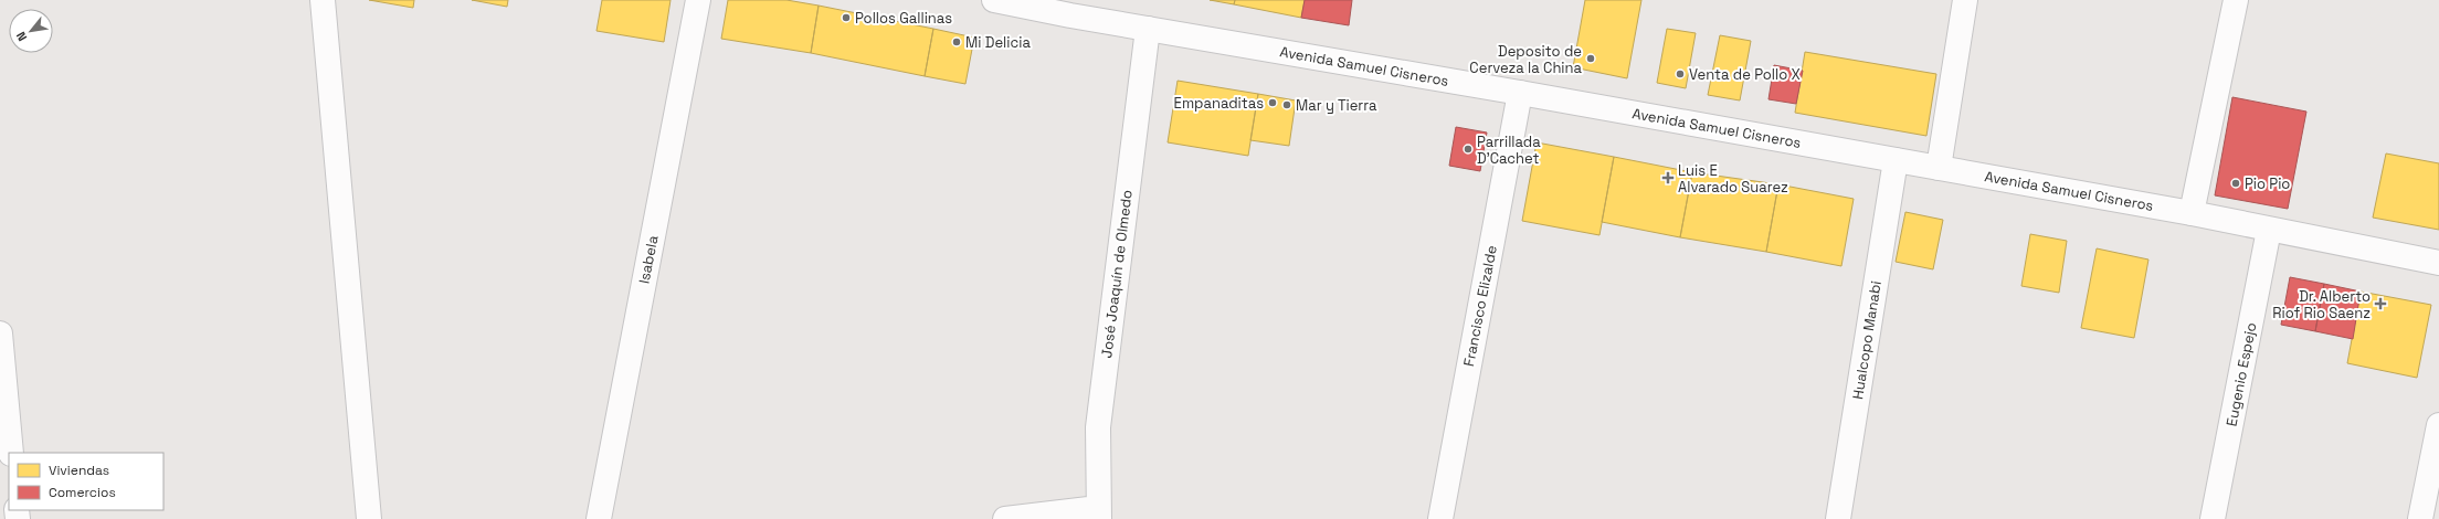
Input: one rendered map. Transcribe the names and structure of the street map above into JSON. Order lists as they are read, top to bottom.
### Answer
{
  "streets": {
    "street": [
      "Avenida Samuel Cisneros",
      "Isabela",
      "José Joaquín de Olmedo",
      "Francisco Elizalde",
      "Hualcopo Manabi",
      "Eugenio Espejo"
    ]
  },
  "crossings": [
    ["Avenida Samuel Cisneros", "José Joaquín de Olmedo"],
    ["Avenida Samuel Cisneros", "Francisco Elizalde"],
    ["Avenida Samuel Cisneros", "Hualcopo Manabi"],
    ["Avenida Samuel Cisneros", "Eugenio Espejo"]
  ],
  "places": {
    "other": [
      "Pollos Gallinas",
      "Mi Delicia",
      "Deposito de Cerveza la China",
      "Venta de Pollo X",
      "Empanaditas",
      "Mar y Tierra",
      "Parrillada D'Cachet",
      "Pio Pio"
    ],
    "health": ["Luis E Alvarado Suarez", "Dr. Alberto Riof Rio Saenz"]
  },
  "legend": ["Viviendas", "Comercios"],
  "north": "bottom left"
}
